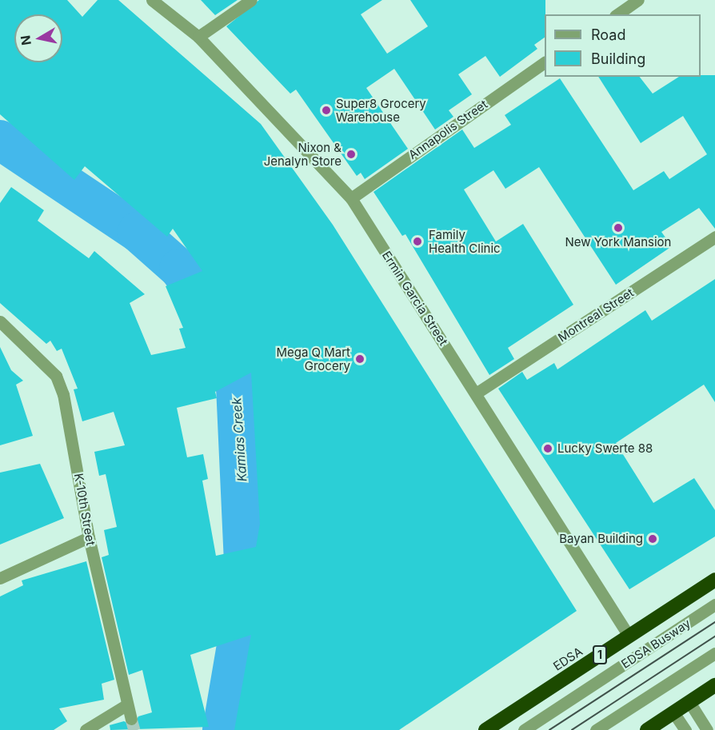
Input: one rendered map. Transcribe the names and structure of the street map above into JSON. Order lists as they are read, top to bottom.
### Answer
{
  "streets": {
    "highway": ["1", "EDSA"],
    "street": [
      "Annapolis Street",
      "Ermin Garcia Street",
      "Montreal Street",
      "K-10th Street",
      "EDSA Busway"
    ]
  },
  "crossings": [
    ["Annapolis Street", "Ermin Garcia Street"],
    ["Ermin Garcia Street", "Montreal Street"],
    ["Ermin Garcia Street", "EDSA"]
  ],
  "water": ["Kamias Creek"],
  "places": [
    "Super8 Grocery Warehouse",
    "Nixon & Jenalyn Store",
    "New York Mansion",
    "Family Health Clinic",
    "Mega Q Mart Grocery",
    "Lucky Swerte 88",
    "Bayan Building"
  ],
  "legend": ["Road", "Building"],
  "north": "left"
}
